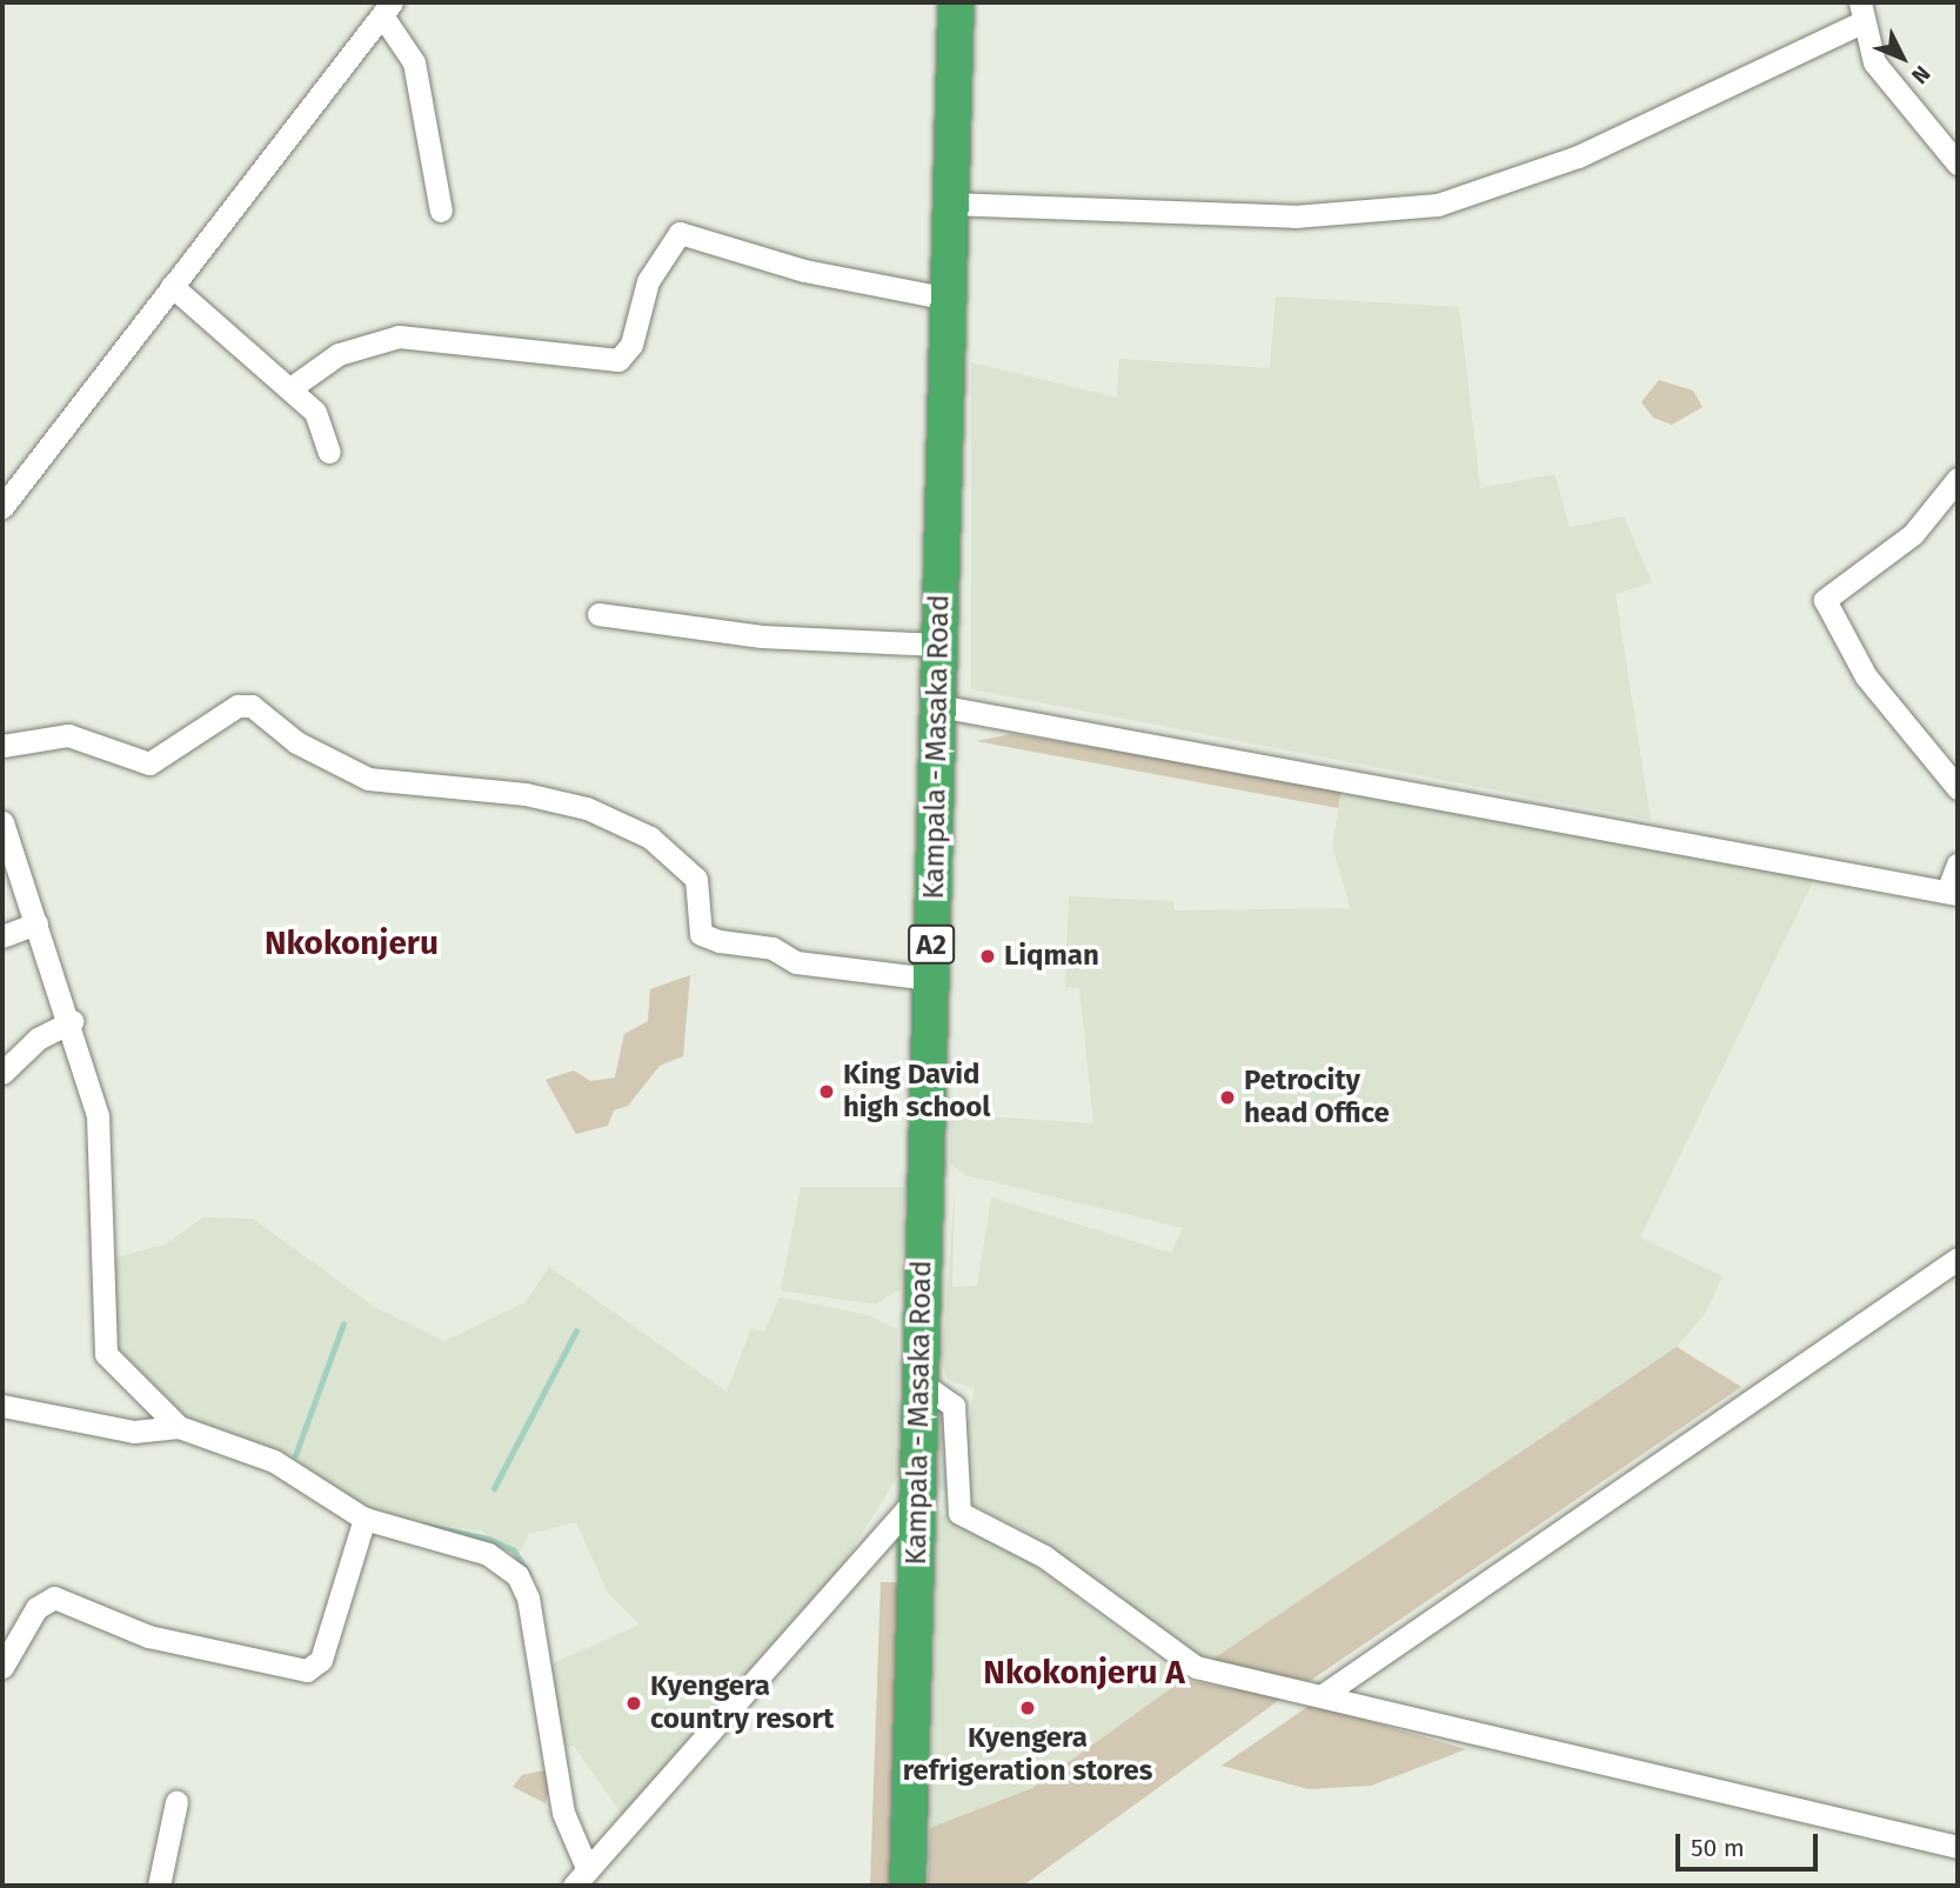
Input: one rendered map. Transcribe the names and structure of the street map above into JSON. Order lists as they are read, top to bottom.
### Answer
{
  "streets": {
    "highway": ["Kampala - Masaka Road", "A2"]
  },
  "districts": ["Nkokonjeru", "Nkokonjeru A"],
  "places": [
    "Liqman",
    "King David high school",
    "Petrocity head Office",
    "Kyengera country resort",
    "Kyengera refrigeration stores"
  ],
  "scale_bar": "50 m",
  "north": "bottom right"
}
